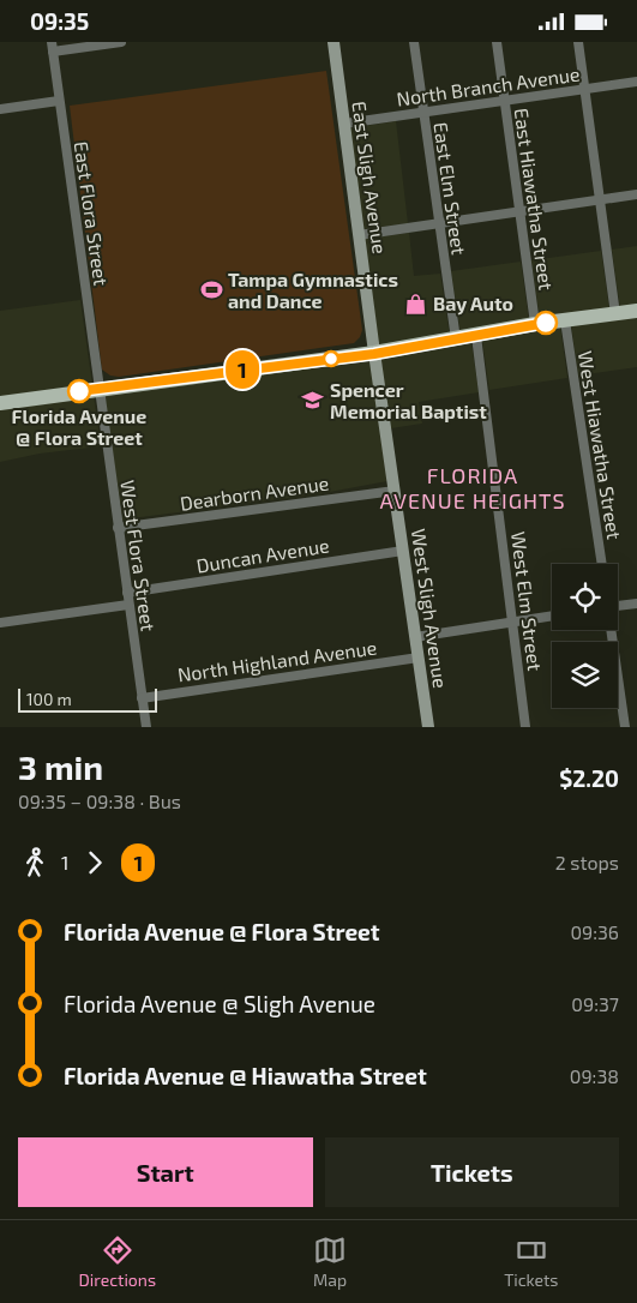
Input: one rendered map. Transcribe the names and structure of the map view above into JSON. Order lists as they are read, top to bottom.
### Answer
{
  "streets": {
    "main road": ["East Sligh Avenue", "West Sligh Avenue"],
    "street": [
      "North Branch Avenue",
      "East Elm Street",
      "East Hiawatha Street",
      "East Flora Street",
      "West Hiawatha Street",
      "Dearborn Avenue",
      "West Flora Street",
      "Duncan Avenue",
      "West Elm Street",
      "North Highland Avenue"
    ]
  },
  "crossings": [
    ["North Branch Avenue", "East Sligh Avenue"],
    ["North Branch Avenue", "East Elm Street"],
    ["North Branch Avenue", "East Hiawatha Street"],
    ["East Sligh Avenue", "West Sligh Avenue"],
    ["East Flora Street", "West Flora Street"],
    ["Dearborn Avenue", "West Flora Street"],
    ["Dearborn Avenue", "West Sligh Avenue"],
    ["West Flora Street", "Duncan Avenue"],
    ["West Flora Street", "North Highland Avenue"],
    ["Duncan Avenue", "West Sligh Avenue"],
    ["West Sligh Avenue", "North Highland Avenue"]
  ],
  "districts": ["FLORIDA AVENUE HEIGHTS"],
  "places": {
    "sports": ["Tampa Gymnastics and Dance"],
    "shop": ["Bay Auto"],
    "other": ["Florida Avenue @ Flora Street"],
    "school or university": ["Spencer Memorial Baptist"]
  },
  "lines": ["bus line 1"],
  "scale_bar": "100 m",
  "page": {
    "status": "09:35",
    "on_map": "1",
    "scale": "100 m",
    "heading": ["3 min", "09:35 – 09:38 · Bus", "$2.20"],
    "legs": ["1", "1", "2 stops"],
    "list": [
      {
        "name": "Florida Avenue @ Flora Street",
        "value": "09:36"
      },
      {
        "name": "Florida Avenue @ Sligh Avenue",
        "value": "09:37"
      },
      {
        "name": "Florida Avenue @ Hiawatha Street",
        "value": "09:38"
      }
    ],
    "buttons": ["Start", "Tickets"],
    "tabs": ["Directions", "Map", "Tickets"]
  }
}
